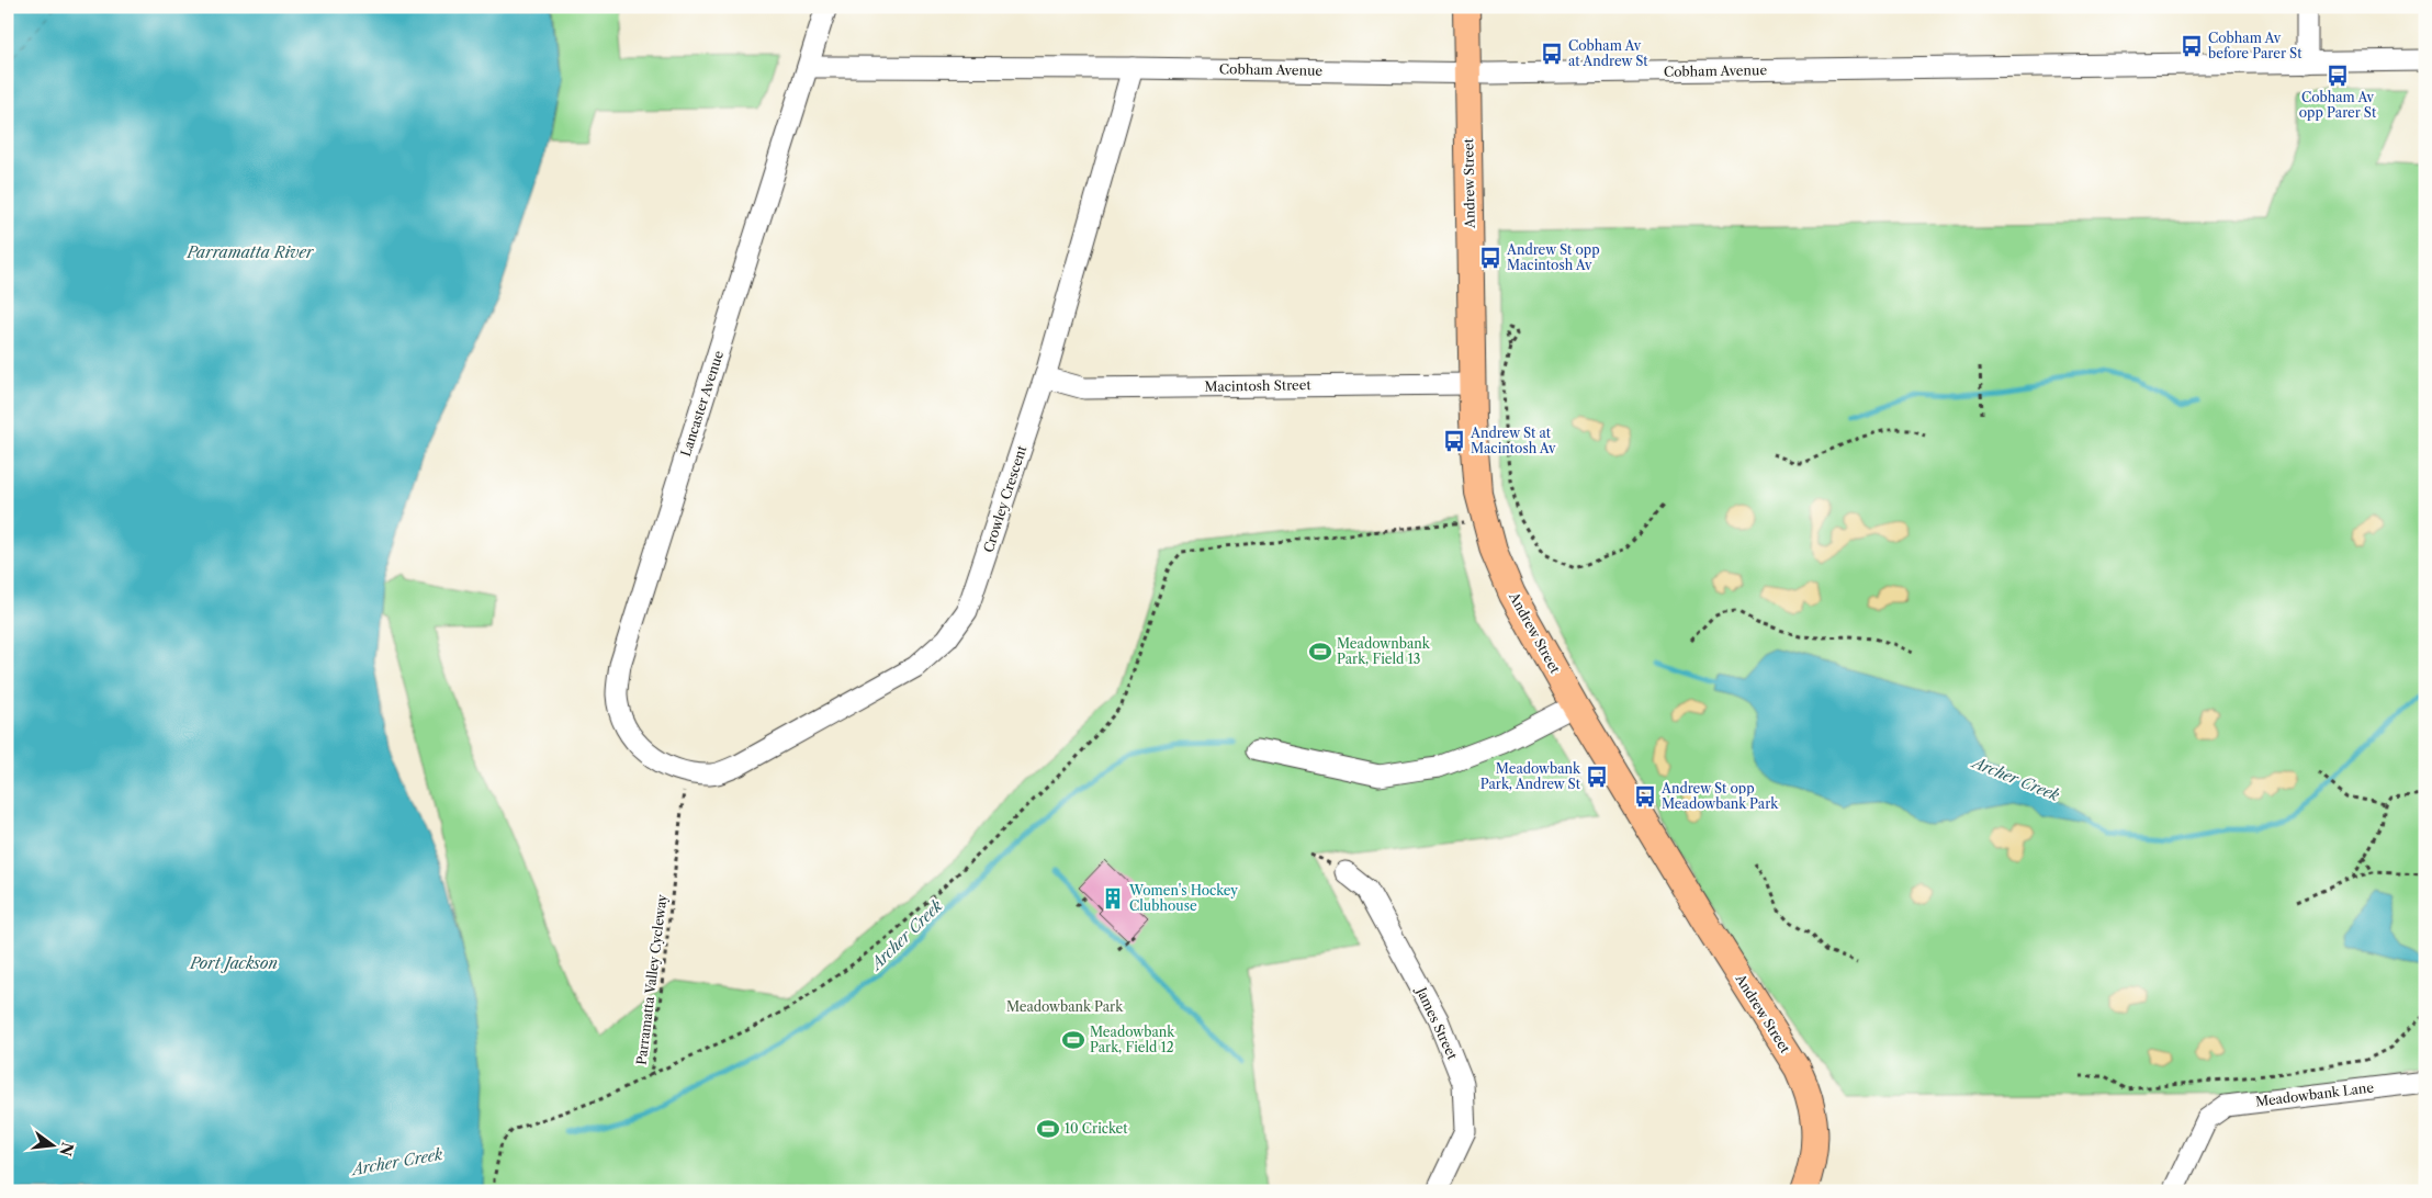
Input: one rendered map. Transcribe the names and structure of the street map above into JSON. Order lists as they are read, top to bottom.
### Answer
{
  "streets": {
    "main road": ["Andrew Street"],
    "street": [
      "Cobham Avenue",
      "Macintosh Street",
      "Lancaster Avenue",
      "Crowley Crescent",
      "James Street",
      "Meadowbank Lane"
    ],
    "path": ["Parramatta Valley Cycleway"]
  },
  "crossings": [
    ["Cobham Avenue", "Andrew Street"],
    ["Cobham Avenue", "Lancaster Avenue"],
    ["Cobham Avenue", "Crowley Crescent"],
    ["Andrew Street", "Macintosh Street"],
    ["Macintosh Street", "Crowley Crescent"],
    ["Lancaster Avenue", "Crowley Crescent"],
    ["Lancaster Avenue", "Parramatta Valley Cycleway"],
    ["Crowley Crescent", "Parramatta Valley Cycleway"]
  ],
  "water": ["Parramatta River", "Archer Creek", "Port Jackson"],
  "parks": ["Meadowbank Park"],
  "places": {
    "bus stop": [
      "Cobham Av before Parer St",
      "Cobham Av at Andrew St",
      "Cobham Av opp Parer St",
      "Andrew St opp Macintosh Av",
      "Andrew St at Macintosh Av",
      "Meadowbank Park, Andrew St",
      "Andrew St opp Meadowbank Park"
    ],
    "sports": ["Meadownbank Park, Field 13", "Meadowbank Park, Field 12", "10 Cricket"],
    "building": ["Women's Hockey Clubhouse"]
  },
  "north": "right"
}
